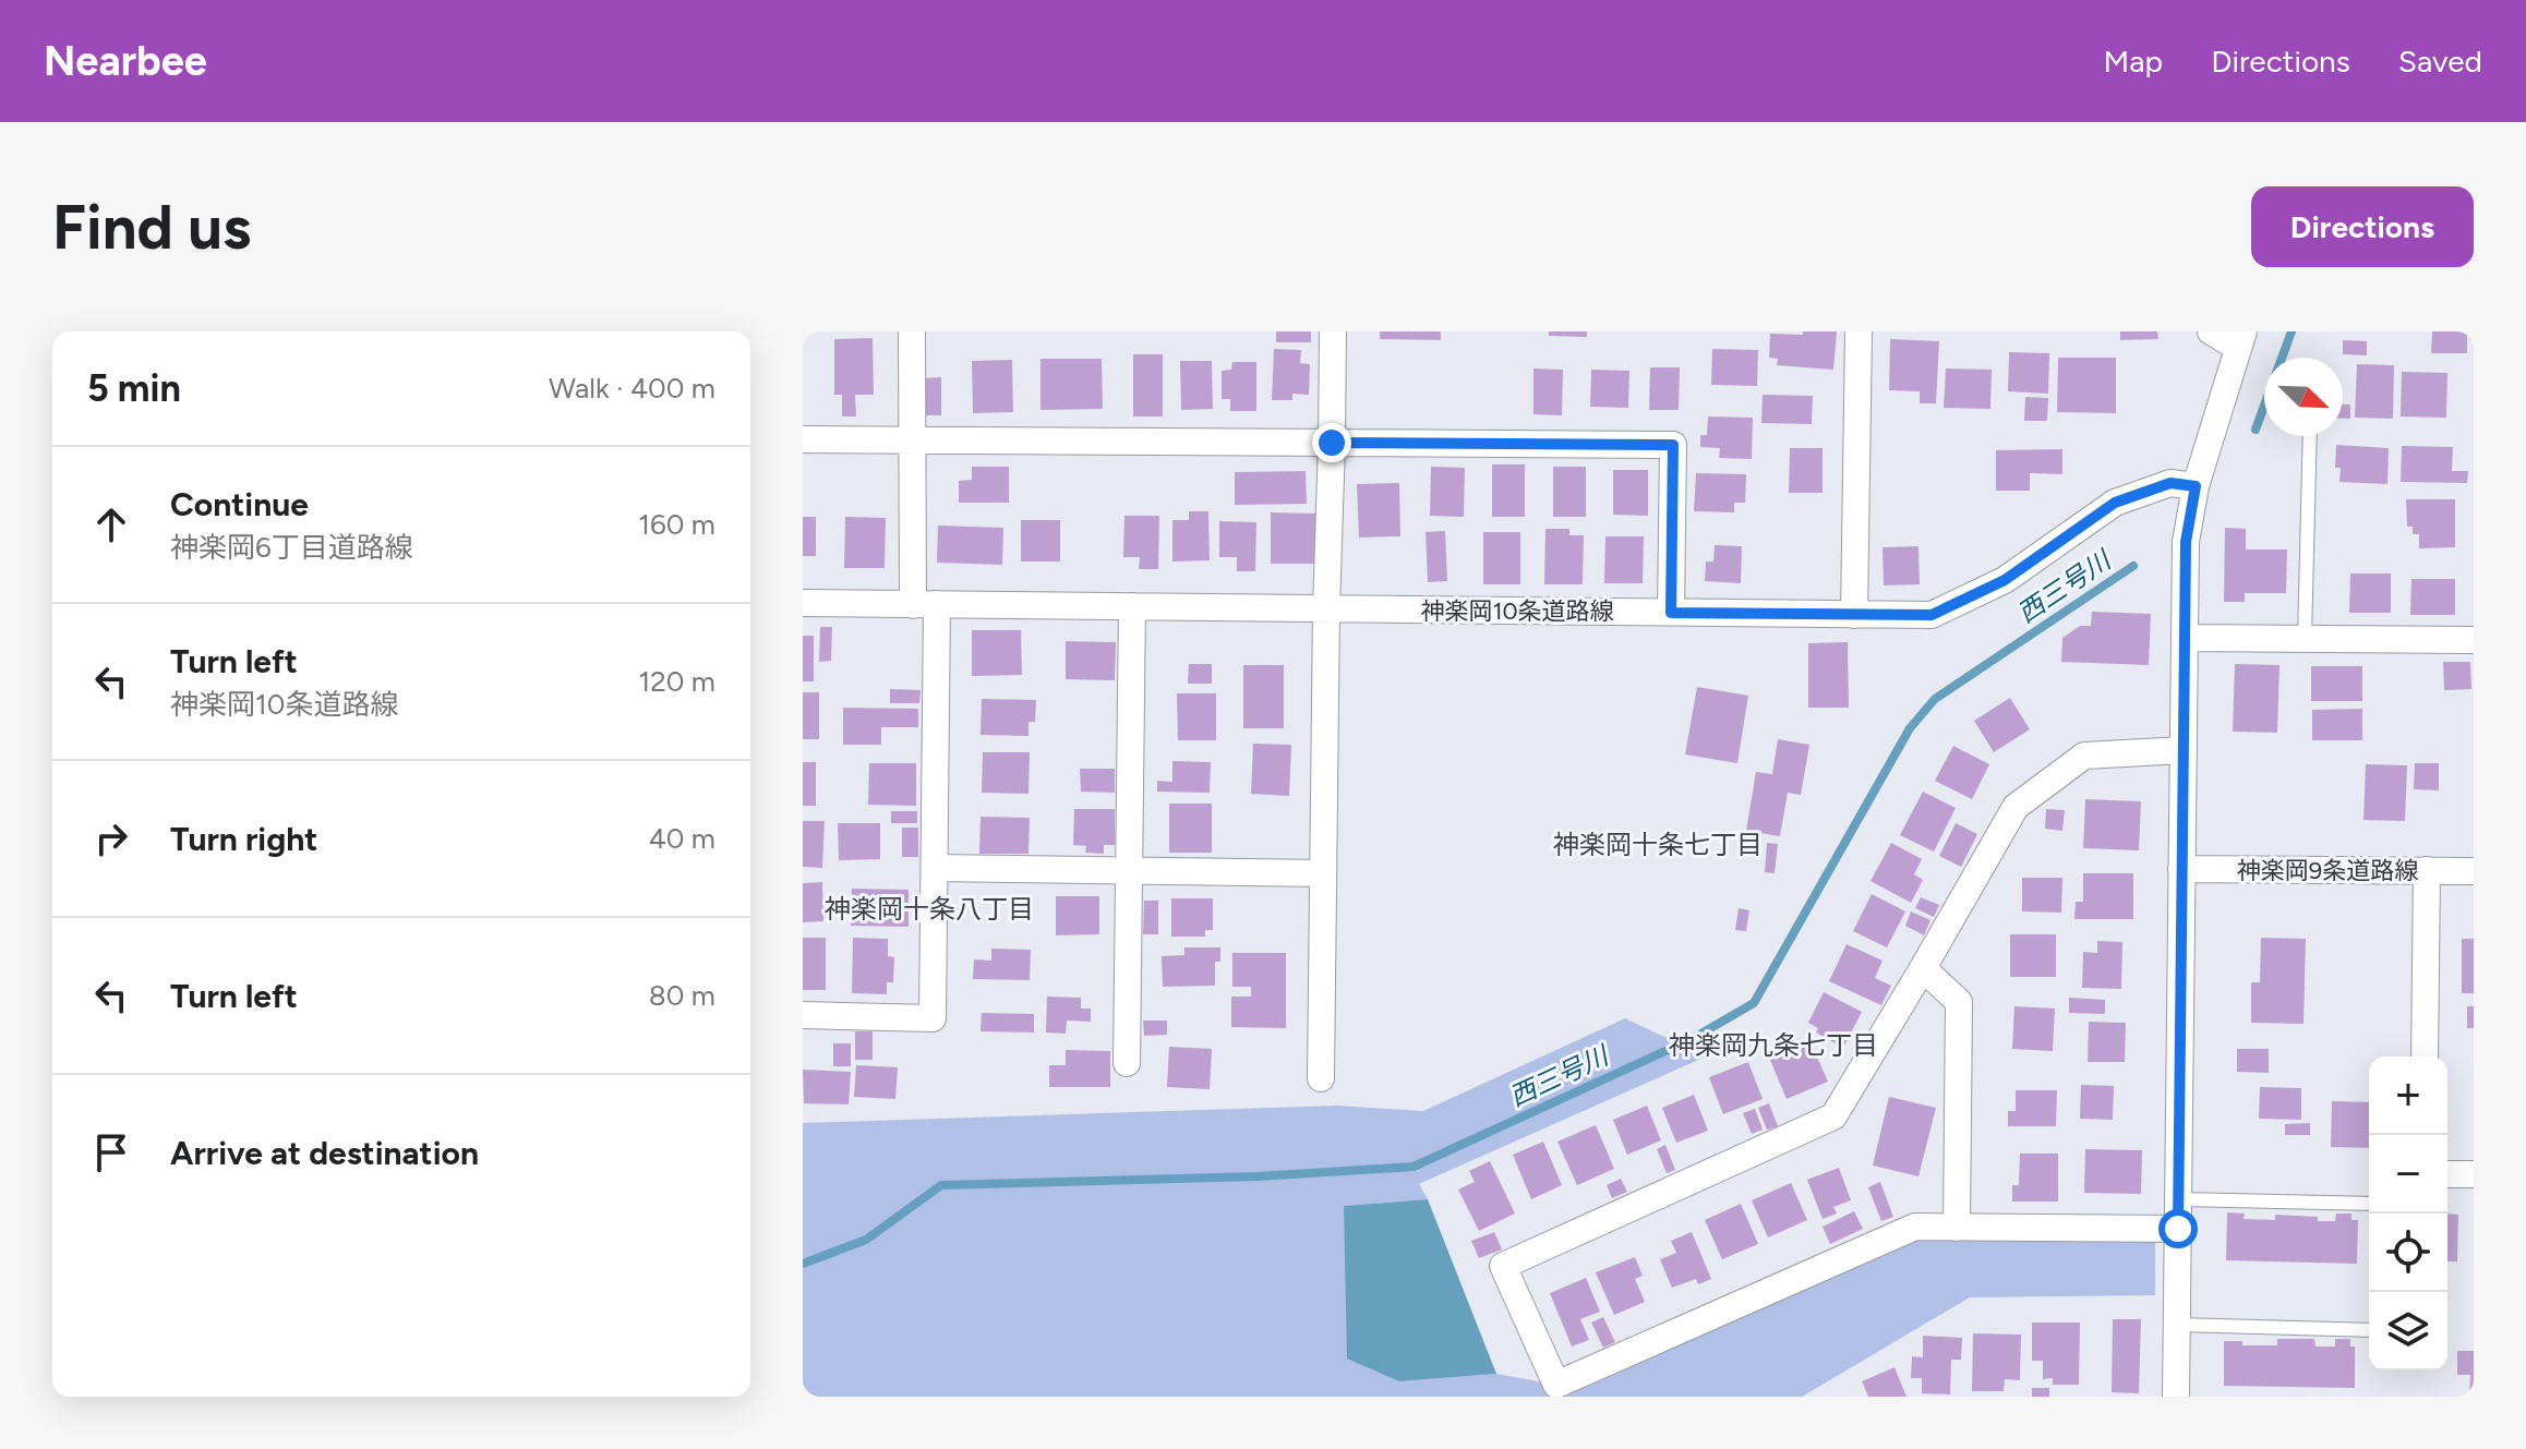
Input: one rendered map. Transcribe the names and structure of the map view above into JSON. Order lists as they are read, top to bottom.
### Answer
{
  "streets": {
    "street": ["神楽岡10条道路線", "神楽岡9条道路線"]
  },
  "districts": ["神楽岡十条七丁目", "神楽岡十条八丁目", "神楽岡九条七丁目"],
  "water": ["西三号川"],
  "north": "bottom right",
  "page": {
    "header": "Nearbee",
    "nav": ["Map", "Directions", "Saved"],
    "buttons": "Directions",
    "title": "Find us",
    "heading": ["5 min", "Walk · 400 m"],
    "list": [
      ["Continue", "神楽岡6丁目道路線", "160 m"],
      ["Turn left", "神楽岡10条道路線", "120 m"],
      ["Turn right", "40 m"],
      ["Turn left", "80 m"],
      "Arrive at destination"
    ],
    "map_buttons": ["+", "−"]
  }
}
